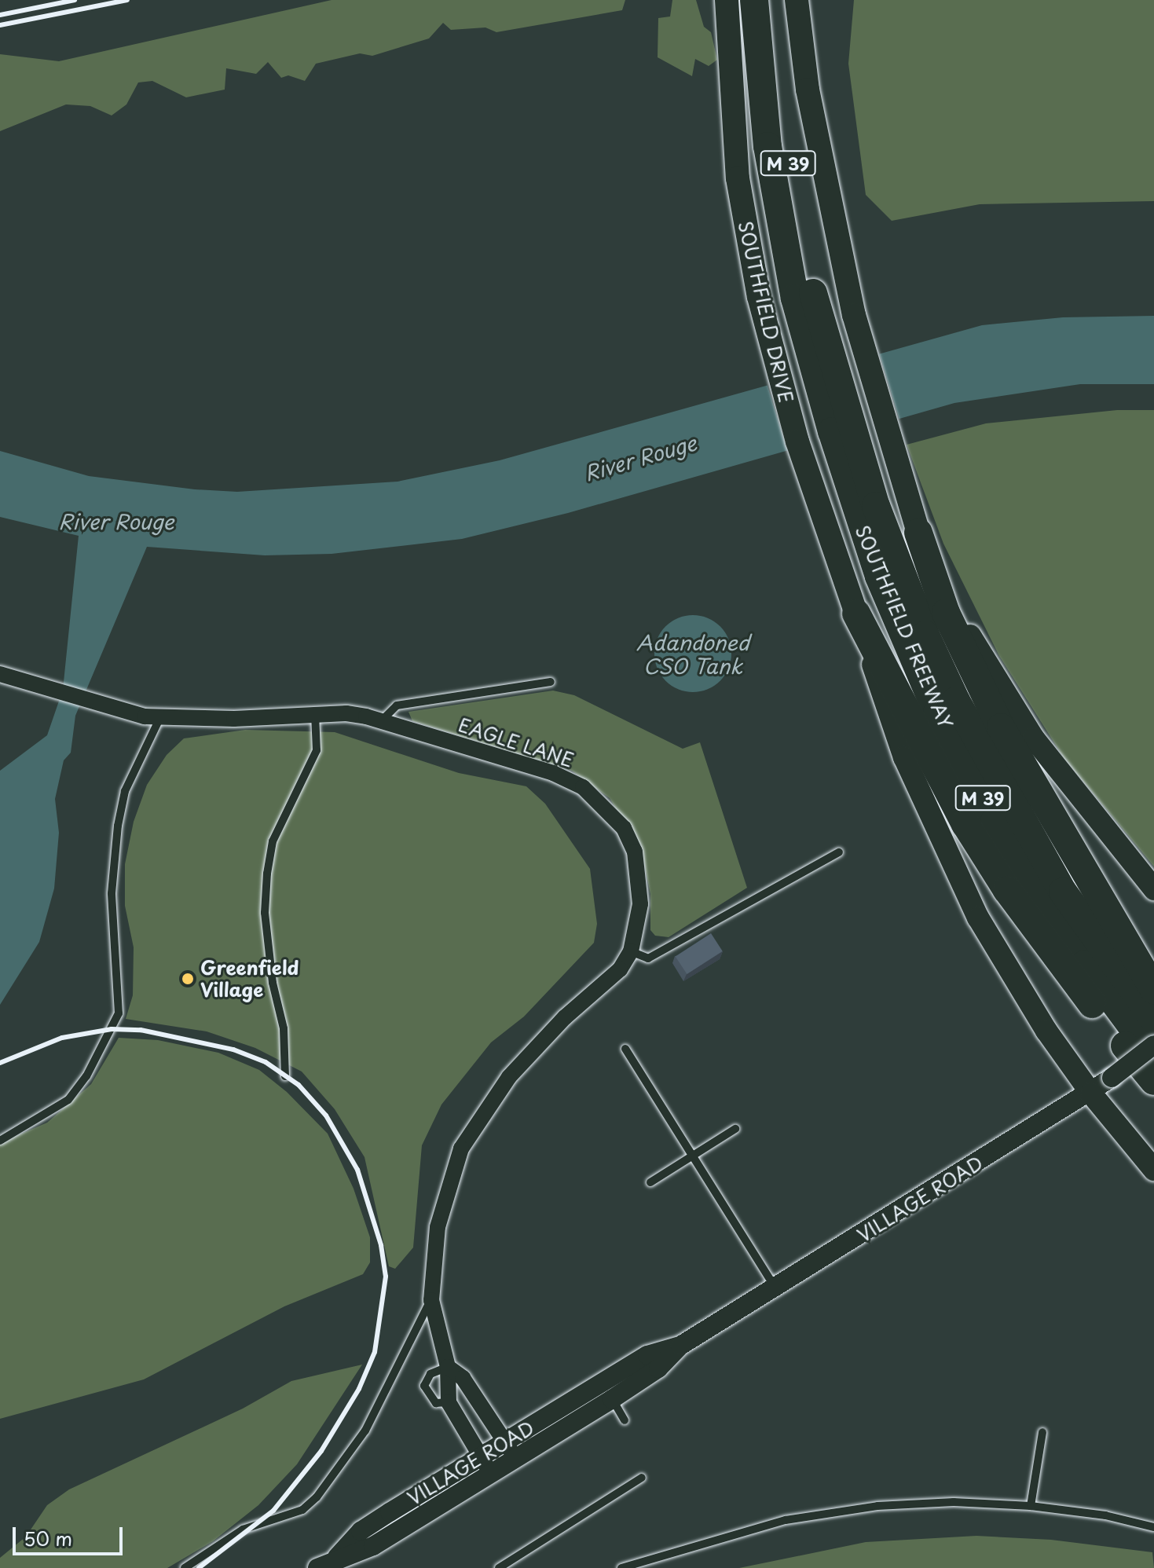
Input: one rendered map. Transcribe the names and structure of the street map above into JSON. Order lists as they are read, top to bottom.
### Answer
{
  "streets": {
    "highway": ["M 39", "SOUTHFIELD FREEWAY"],
    "main road": ["SOUTHFIELD DRIVE"],
    "street": ["EAGLE LANE", "VILLAGE ROAD"]
  },
  "crossings": [
    ["EAGLE LANE", "VILLAGE ROAD"]
  ],
  "water": ["River Rouge", "Adandoned CSO Tank"],
  "places": ["Greenfield Village"],
  "scale_bar": "50 m"
}
